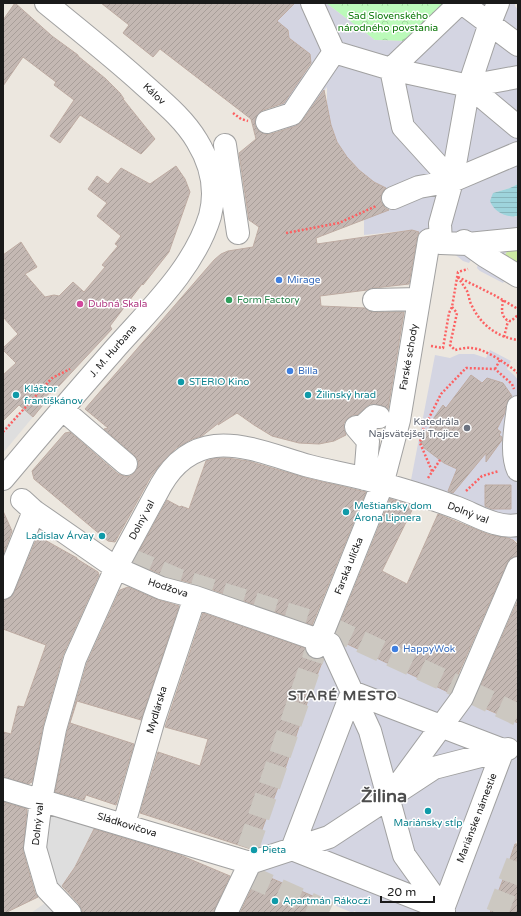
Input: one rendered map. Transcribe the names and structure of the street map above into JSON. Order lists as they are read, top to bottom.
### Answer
{
  "streets": {
    "street": [
      "Kálov",
      "J. M. Hurbana",
      "Farské schody",
      "Dolný val",
      "Farská ulička",
      "Hodžova",
      "Mydlárska",
      "Mariánske námestie",
      "Sládkovičova"
    ]
  },
  "crossings": [
    ["Kálov", "J. M. Hurbana"],
    ["Farské schody", "Dolný val"],
    ["Farské schody", "Farská ulička"],
    ["Dolný val", "Farská ulička"],
    ["Dolný val", "Hodžova"],
    ["Dolný val", "Sládkovičova"],
    ["Farská ulička", "Hodžova"],
    ["Hodžova", "Mydlárska"],
    ["Mydlárska", "Sládkovičova"]
  ],
  "districts": ["STARÉ MESTO", "Žilina"],
  "parks": ["Sad Slovenského národného povstania"],
  "places": [
    "Mirage",
    "Form Factory",
    "Dubná Skala",
    "Billa",
    "STERIO Kino",
    "Kláštor františkánov",
    "Žilinský hrad",
    "Katedrála Najsvätejšej Trojice",
    "Meštiansky dom Árona Lipnera",
    "Ladislav Árvay",
    "HappyWok",
    "Mariánsky stĺp",
    "Pieta",
    "Apartmán Rákoczi"
  ],
  "scale_bar": "20 m"
}
